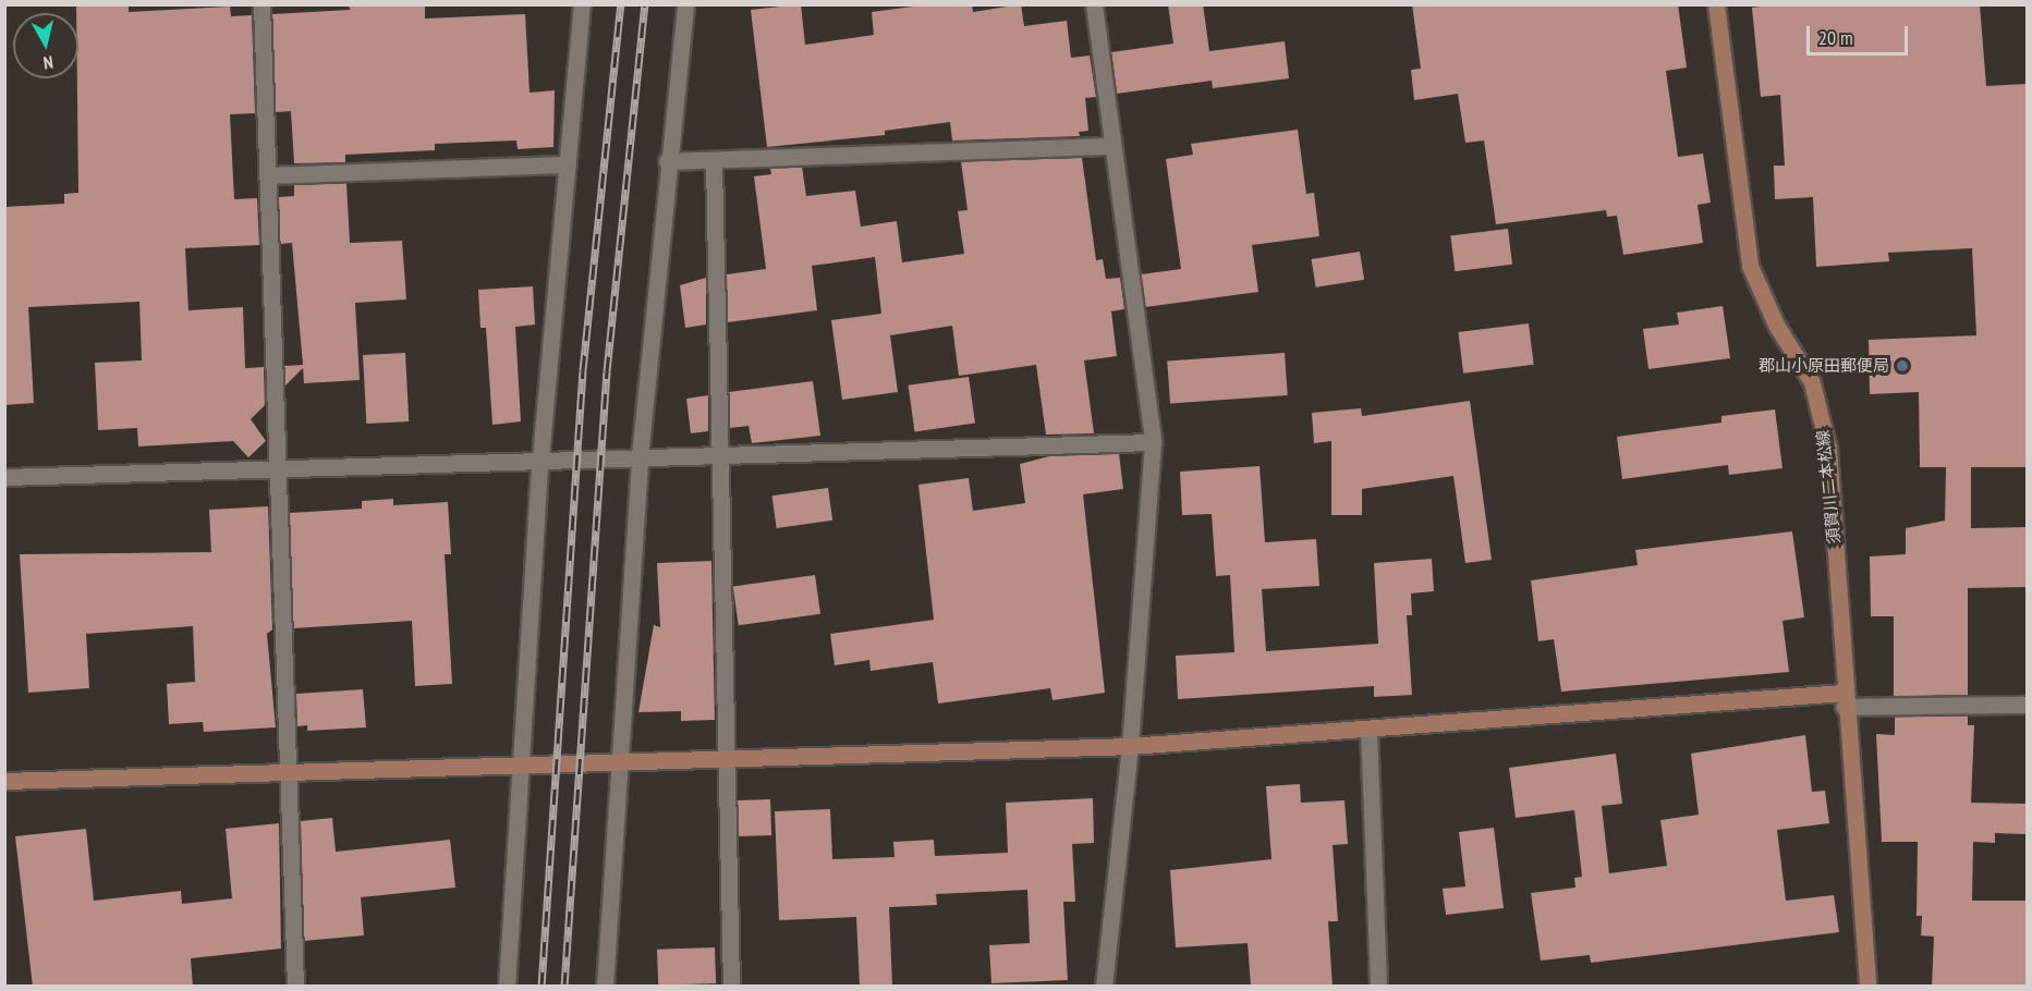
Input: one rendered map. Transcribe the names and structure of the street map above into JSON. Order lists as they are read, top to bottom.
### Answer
{
  "streets": {
    "street": ["須賀川二本松線"]
  },
  "places": ["郡山小原田郵便局"],
  "scale_bar": "20 m",
  "north": "bottom"
}
